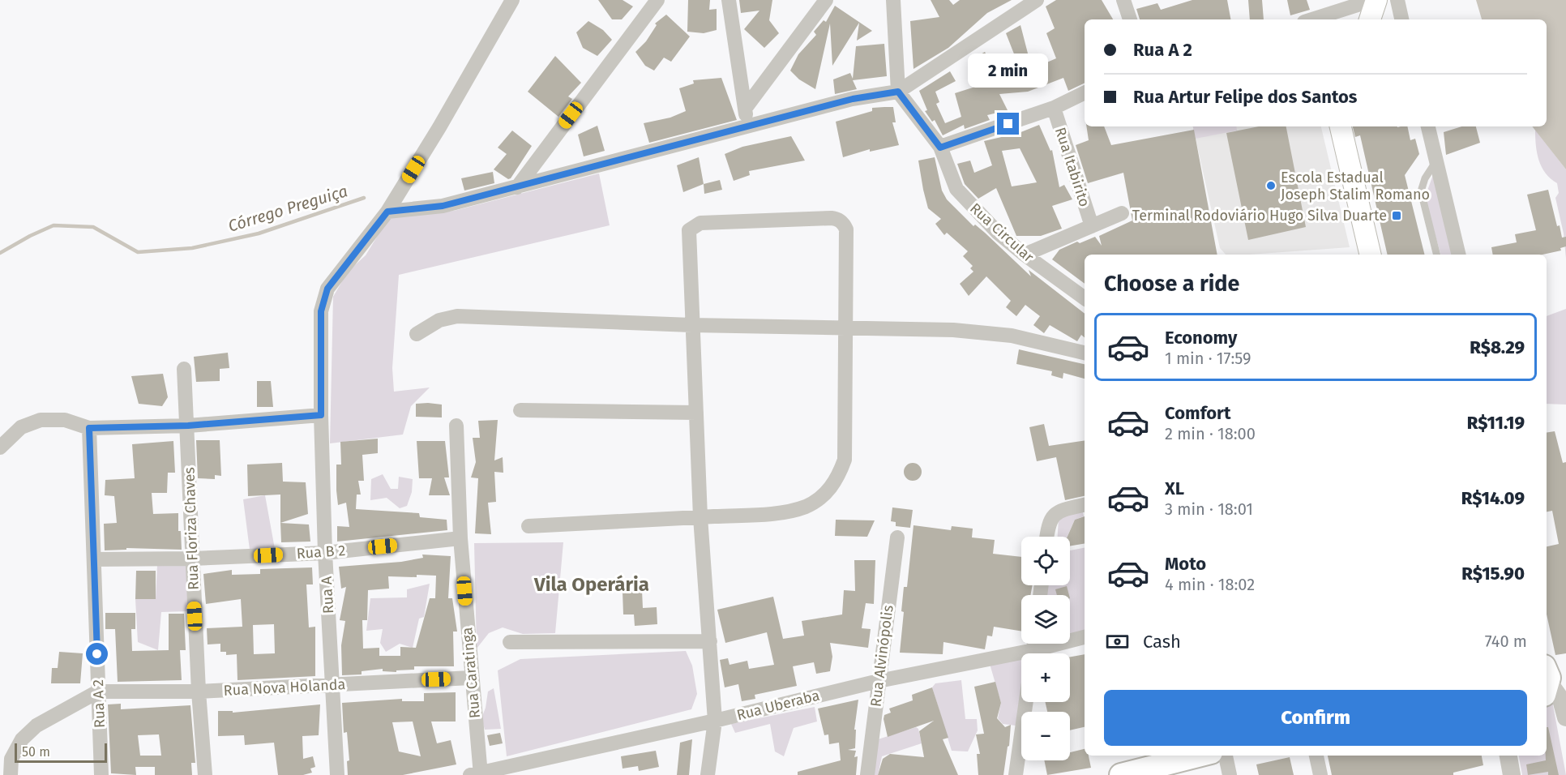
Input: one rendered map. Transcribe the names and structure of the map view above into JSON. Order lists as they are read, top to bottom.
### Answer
{
  "streets": {
    "street": [
      "Rua Itabirito",
      "Rua Circular",
      "Rua Floriza Chaves",
      "Rua B 2",
      "Rua A",
      "Rua Alvinópolis",
      "Rua Caratinga",
      "Rua Nova Holanda",
      "Rua A 2",
      "Rua Uberaba"
    ]
  },
  "crossings": [
    ["Rua Itabirito", "Rua Circular"],
    ["Rua Floriza Chaves", "Rua B 2"],
    ["Rua Floriza Chaves", "Rua Nova Holanda"],
    ["Rua B 2", "Rua A"],
    ["Rua B 2", "Rua Caratinga"],
    ["Rua B 2", "Rua A 2"],
    ["Rua A", "Rua Nova Holanda"],
    ["Rua Alvinópolis", "Rua Uberaba"],
    ["Rua Caratinga", "Rua Nova Holanda"],
    ["Rua Caratinga", "Rua Uberaba"],
    ["Rua Nova Holanda", "Rua A 2"]
  ],
  "districts": ["Vila Operária"],
  "water": ["Córrego Preguiça"],
  "places": {
    "other": ["Escola Estadual Joseph Stalim Romano"],
    "transit": ["Terminal Rodoviário Hugo Silva Duarte"]
  },
  "scale_bar": "50 m",
  "page": {
    "banner": ["Rua A 2", "Rua Artur Felipe dos Santos"],
    "bubble": "2 min",
    "heading": "Choose a ride",
    "list": [
      {
        "name": "Economy",
        "note": "1 min · 17:59",
        "value": "R$8.29"
      },
      {
        "name": "Comfort",
        "note": "2 min · 18:00",
        "value": "R$11.19"
      },
      {
        "name": "XL",
        "note": "3 min · 18:01",
        "value": "R$14.09"
      },
      {
        "name": "Moto",
        "note": "4 min · 18:02",
        "value": "R$15.90"
      }
    ],
    "map_buttons": ["+", "−"],
    "pay": ["Cash", "740 m"],
    "buttons": "Confirm",
    "scale": "50 m"
  }
}
